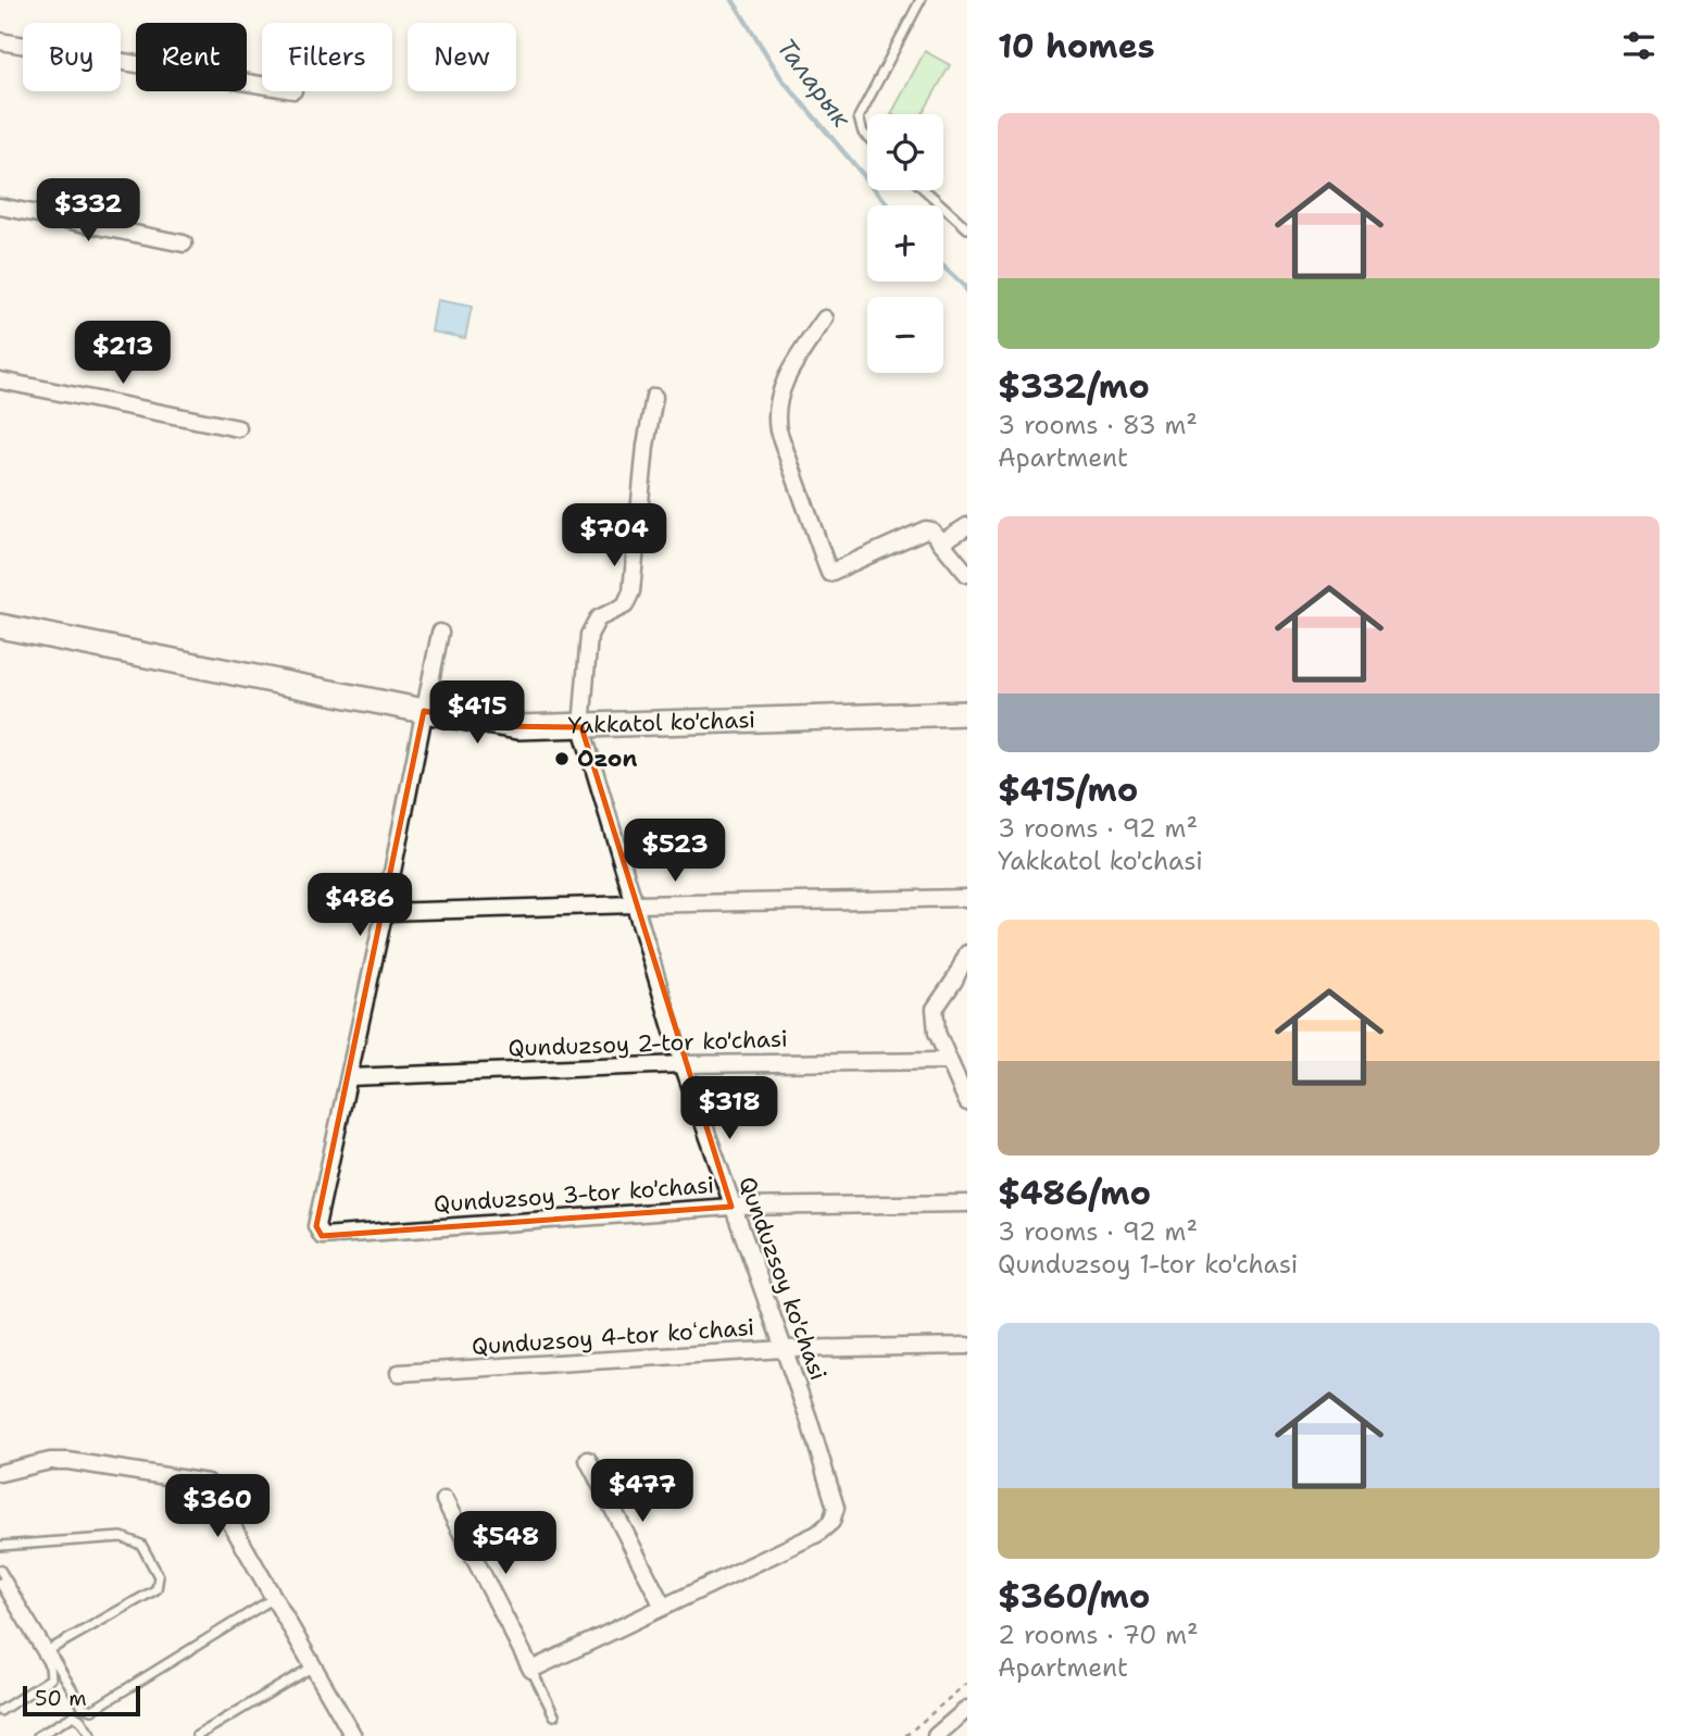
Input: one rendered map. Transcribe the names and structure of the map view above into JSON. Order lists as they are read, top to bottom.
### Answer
{
  "streets": {
    "street": [
      "Yakkatol ko'chasi",
      "Qunduzsoy 2-tor ko'chasi",
      "Qunduzsoy 3-tor ko'chasi",
      "Qunduzsoy ko'chasi",
      "Qunduzsoy 4-tor koʻchasi"
    ]
  },
  "crossings": [
    ["Yakkatol ko'chasi", "Qunduzsoy ko'chasi"],
    ["Qunduzsoy 2-tor ko'chasi", "Qunduzsoy 3-tor ko'chasi"],
    ["Qunduzsoy 2-tor ko'chasi", "Qunduzsoy ko'chasi"],
    ["Qunduzsoy 3-tor ko'chasi", "Qunduzsoy ko'chasi"],
    ["Qunduzsoy ko'chasi", "Qunduzsoy 4-tor koʻchasi"]
  ],
  "water": ["Таларык"],
  "places": ["Ozon"],
  "scale_bar": "50 m",
  "page": {
    "heading": "10 homes",
    "chip": [
      "Buy",
      "Rent",
      "Filters",
      "New"
    ],
    "list": [
      {
        "name": "$332/mo",
        "note": "3 rooms · 83 m² · Apartment"
      },
      {
        "name": "$415/mo",
        "note": "3 rooms · 92 m² · Yakkatol ko'chasi"
      },
      {
        "name": "$486/mo",
        "note": "3 rooms · 92 m² · Qunduzsoy 1-tor ko'chasi"
      },
      {
        "name": "$360/mo",
        "note": "2 rooms · 70 m² · Apartment"
      }
    ],
    "map_buttons": ["+", "−"],
    "price": [
      "$332",
      "$213",
      "$704",
      "$415",
      "$523",
      "$486",
      "$318",
      "$477",
      "$360",
      "$548"
    ],
    "scale": "50 m"
  }
}
